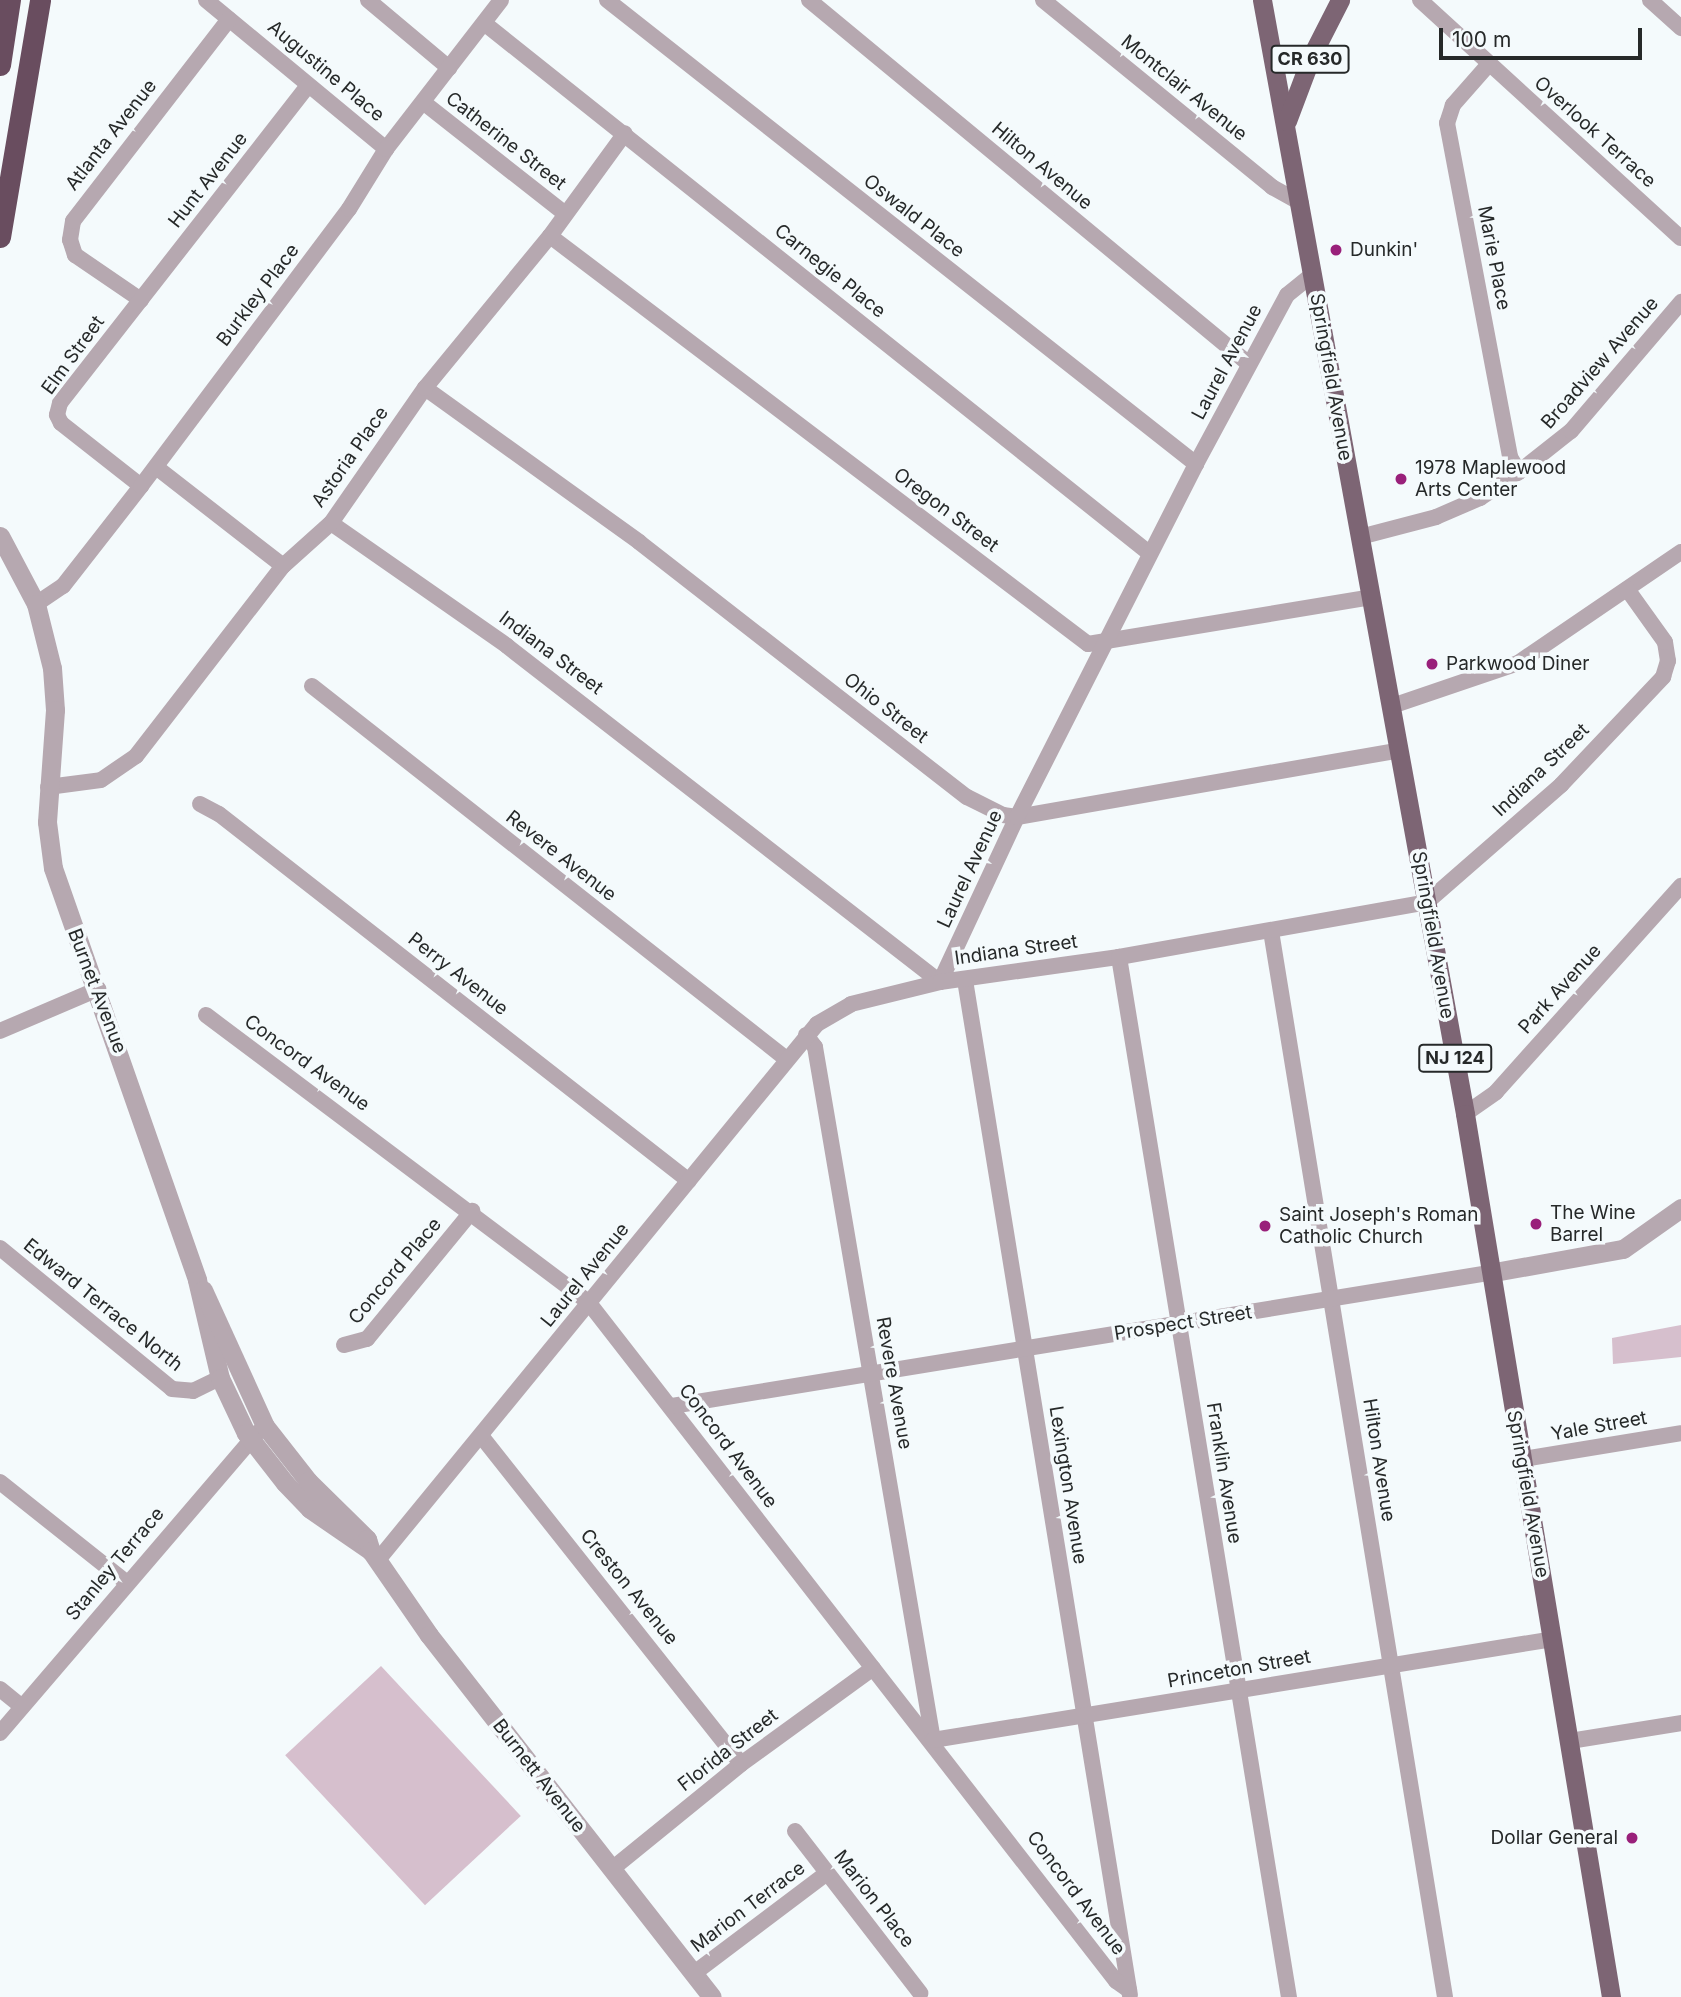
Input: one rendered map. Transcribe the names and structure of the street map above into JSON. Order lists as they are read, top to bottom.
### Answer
{
  "streets": {
    "main road": ["CR 630", "Springfield Avenue", "NJ 124"],
    "street": [
      "Augustine Place",
      "Montclair Avenue",
      "Overlook Terrace",
      "Atlanta Avenue",
      "Catherine Street",
      "Hilton Avenue",
      "Hunt Avenue",
      "Oswald Place",
      "Marie Place",
      "Carnegie Place",
      "Burkley Place",
      "Elm Street",
      "Laurel Avenue",
      "Broadview Avenue",
      "Astoria Place",
      "Oregon Street",
      "Indiana Street",
      "Ohio Street",
      "Revere Avenue",
      "Perry Avenue",
      "Park Avenue",
      "Burnet Avenue",
      "Concord Avenue",
      "Concord Place",
      "Edward Terrace North",
      "Prospect Street",
      "Yale Street",
      "Franklin Avenue",
      "Lexington Avenue",
      "Stanley Terrace",
      "Creston Avenue",
      "Princeton Street",
      "Florida Street",
      "Burnett Avenue",
      "Marion Place",
      "Marion Terrace"
    ]
  },
  "crossings": [
    ["CR 630", "Springfield Avenue"],
    ["Augustine Place", "Atlanta Avenue"],
    ["Augustine Place", "Hunt Avenue"],
    ["Augustine Place", "Burkley Place"],
    ["Montclair Avenue", "Springfield Avenue"],
    ["Overlook Terrace", "Marie Place"],
    ["Atlanta Avenue", "Hunt Avenue"],
    ["Atlanta Avenue", "Elm Street"],
    ["Catherine Street", "Burkley Place"],
    ["Catherine Street", "Astoria Place"],
    ["Hilton Avenue", "Laurel Avenue"],
    ["Hilton Avenue", "Indiana Street"],
    ["Hilton Avenue", "Prospect Street"],
    ["Hilton Avenue", "Princeton Street"],
    ["Hunt Avenue", "Elm Street"],
    ["Oswald Place", "Laurel Avenue"],
    ["Marie Place", "Broadview Avenue"],
    ["Carnegie Place", "Burkley Place"],
    ["Carnegie Place", "Laurel Avenue"],
    ["Carnegie Place", "Astoria Place"],
    ["Burkley Place", "Elm Street"],
    ["Burkley Place", "Burnet Avenue"],
    ["Laurel Avenue", "Springfield Avenue"],
    ["Laurel Avenue", "Oregon Street"],
    ["Laurel Avenue", "Indiana Street"],
    ["Laurel Avenue", "Ohio Street"],
    ["Laurel Avenue", "Revere Avenue"],
    ["Laurel Avenue", "Perry Avenue"],
    ["Laurel Avenue", "Concord Avenue"],
    ["Laurel Avenue", "Creston Avenue"],
    ["Laurel Avenue", "Burnett Avenue"],
    ["Broadview Avenue", "Springfield Avenue"],
    ["Springfield Avenue", "Indiana Street"],
    ["Springfield Avenue", "Park Avenue"],
    ["Springfield Avenue", "Prospect Street"],
    ["Springfield Avenue", "Yale Street"],
    ["Springfield Avenue", "Princeton Street"],
    ["Astoria Place", "Oregon Street"],
    ["Astoria Place", "Indiana Street"],
    ["Astoria Place", "Ohio Street"],
    ["Astoria Place", "Burnet Avenue"],
    ["Indiana Street", "Franklin Avenue"],
    ["Indiana Street", "Lexington Avenue"],
    ["Revere Avenue", "Concord Avenue"],
    ["Revere Avenue", "Prospect Street"],
    ["Revere Avenue", "Princeton Street"],
    ["Burnet Avenue", "Edward Terrace North"],
    ["Burnet Avenue", "Stanley Terrace"],
    ["Burnet Avenue", "Burnett Avenue"],
    ["Concord Avenue", "Concord Place"],
    ["Concord Avenue", "Prospect Street"],
    ["Concord Avenue", "Lexington Avenue"],
    ["Concord Avenue", "Princeton Street"],
    ["Concord Avenue", "Florida Street"],
    ["Prospect Street", "Franklin Avenue"],
    ["Prospect Street", "Lexington Avenue"],
    ["Franklin Avenue", "Princeton Street"],
    ["Lexington Avenue", "Princeton Street"],
    ["Stanley Terrace", "Burnett Avenue"],
    ["Creston Avenue", "Florida Street"],
    ["Florida Street", "Burnett Avenue"],
    ["Burnett Avenue", "Marion Terrace"],
    ["Marion Place", "Marion Terrace"]
  ],
  "places": [
    "Dunkin'",
    "1978 Maplewood Arts Center",
    "Parkwood Diner",
    "The Wine Barrel",
    "Saint Joseph's Roman Catholic Church",
    "Dollar General"
  ],
  "scale_bar": "100 m"
}
